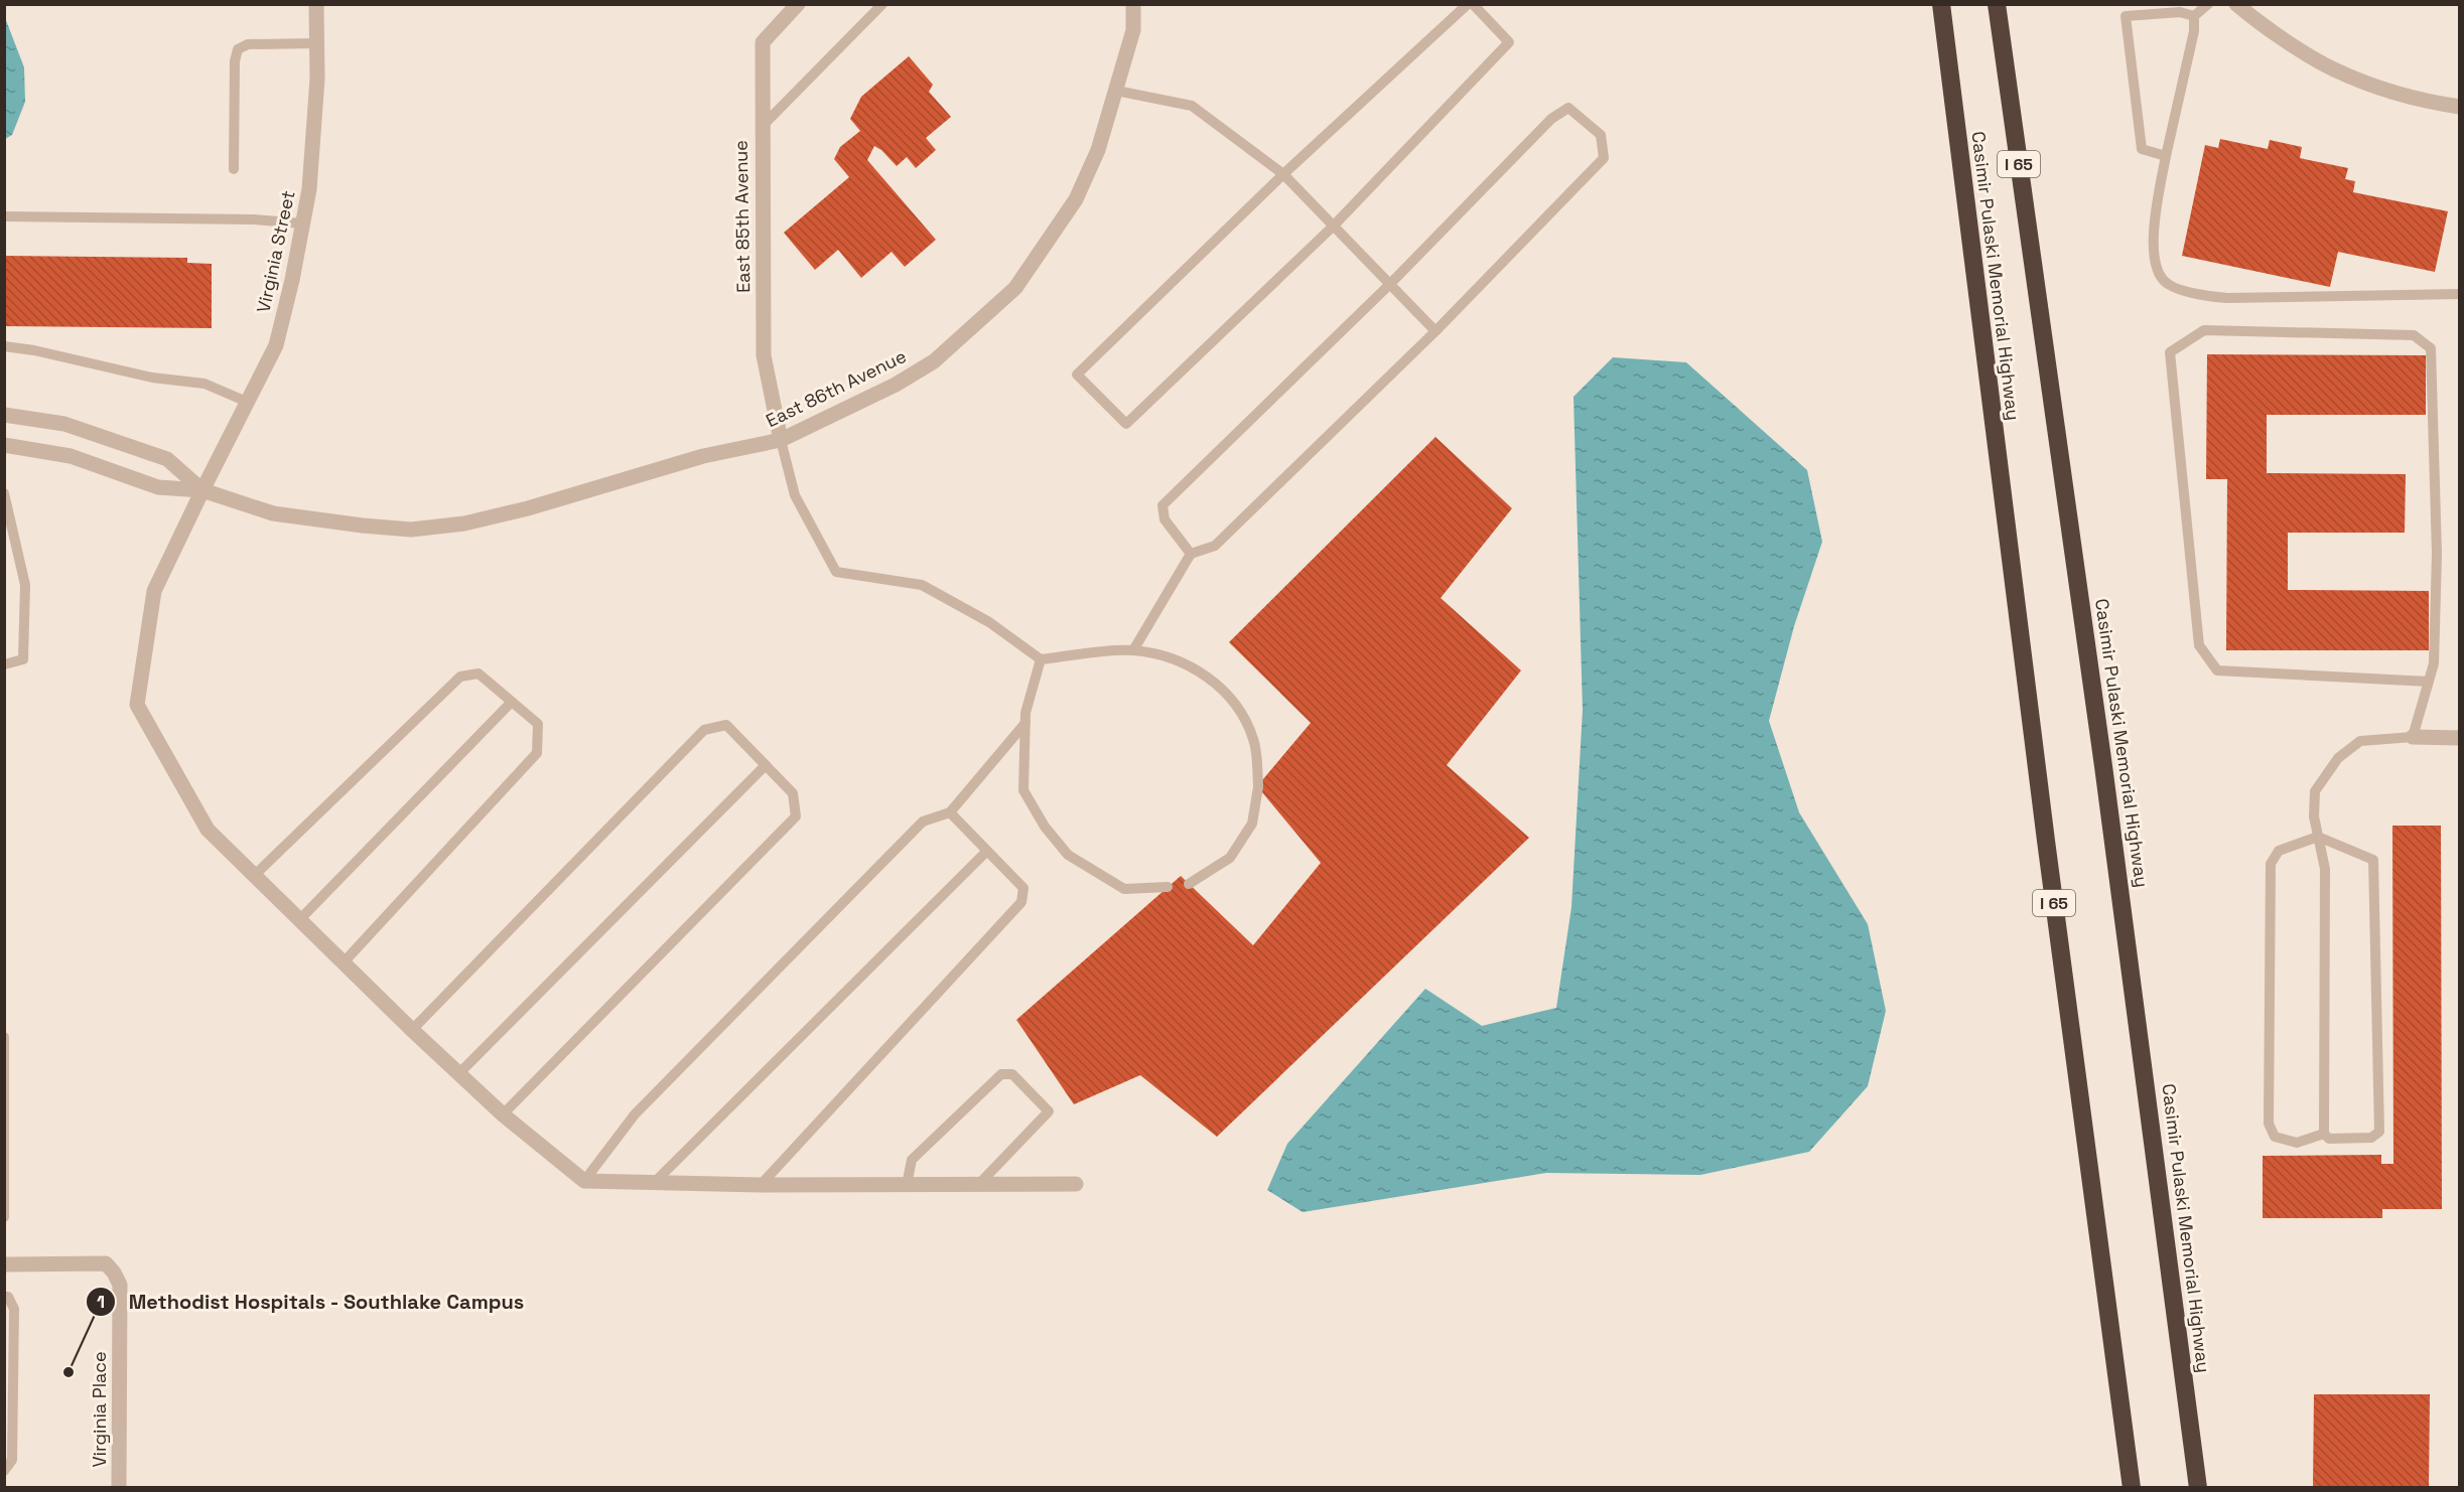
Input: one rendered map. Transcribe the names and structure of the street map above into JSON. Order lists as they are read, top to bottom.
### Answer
{
  "streets": {
    "highway": ["I 65", "Casimir Pulaski Memorial Highway"],
    "street": [
      "East 85th Avenue",
      "Virginia Street",
      "East 86th Avenue",
      "Virginia Place"
    ]
  },
  "crossings": [
    ["East 85th Avenue", "East 86th Avenue"],
    ["Virginia Street", "East 86th Avenue"]
  ],
  "places": ["Methodist Hospitals - Southlake Campus"]
}
